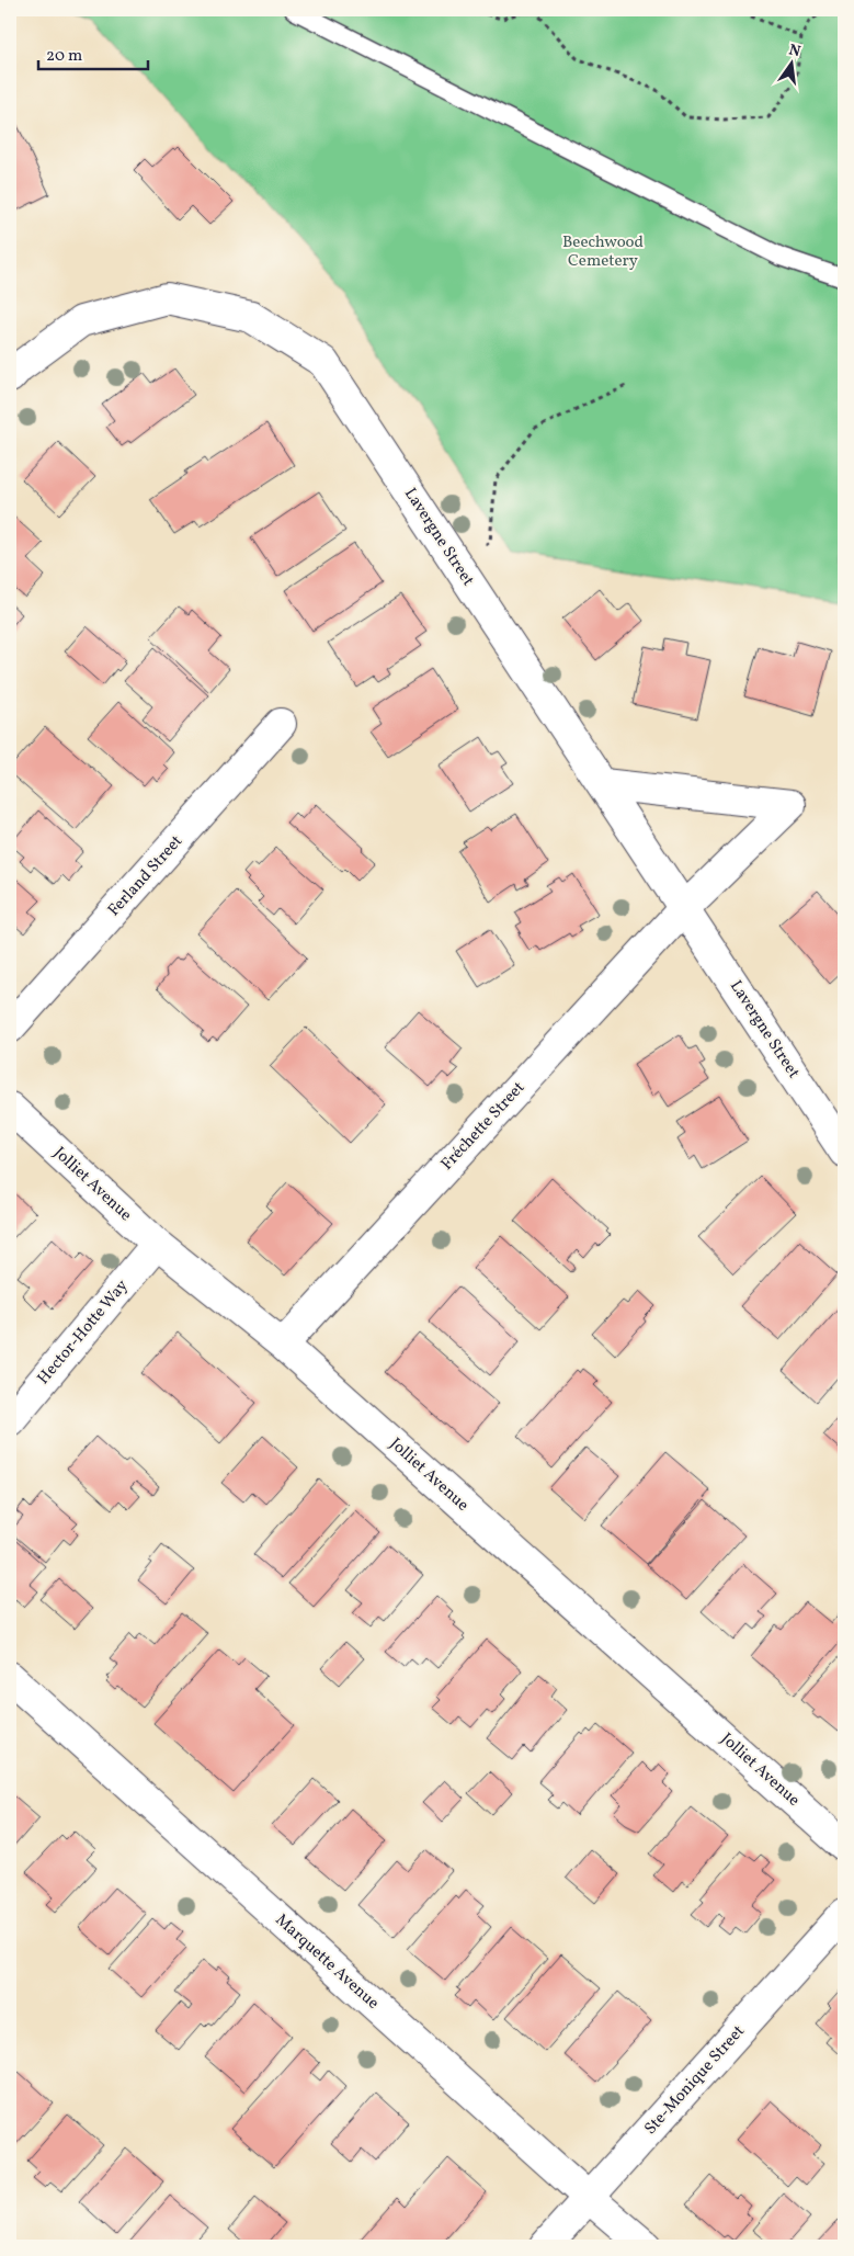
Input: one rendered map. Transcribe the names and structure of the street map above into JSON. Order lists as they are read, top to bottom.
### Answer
{
  "streets": {
    "street": [
      "Lavergne Street",
      "Ferland Street",
      "Fréchette Street",
      "Jolliet Avenue",
      "Hector-Hotte Way",
      "Marquette Avenue",
      "Ste-Monique Street"
    ]
  },
  "crossings": [
    ["Lavergne Street", "Fréchette Street"],
    ["Fréchette Street", "Jolliet Avenue"],
    ["Jolliet Avenue", "Hector-Hotte Way"],
    ["Marquette Avenue", "Ste-Monique Street"]
  ],
  "parks": ["Beechwood Cemetery"],
  "scale_bar": "20 m",
  "north": "top"
}
